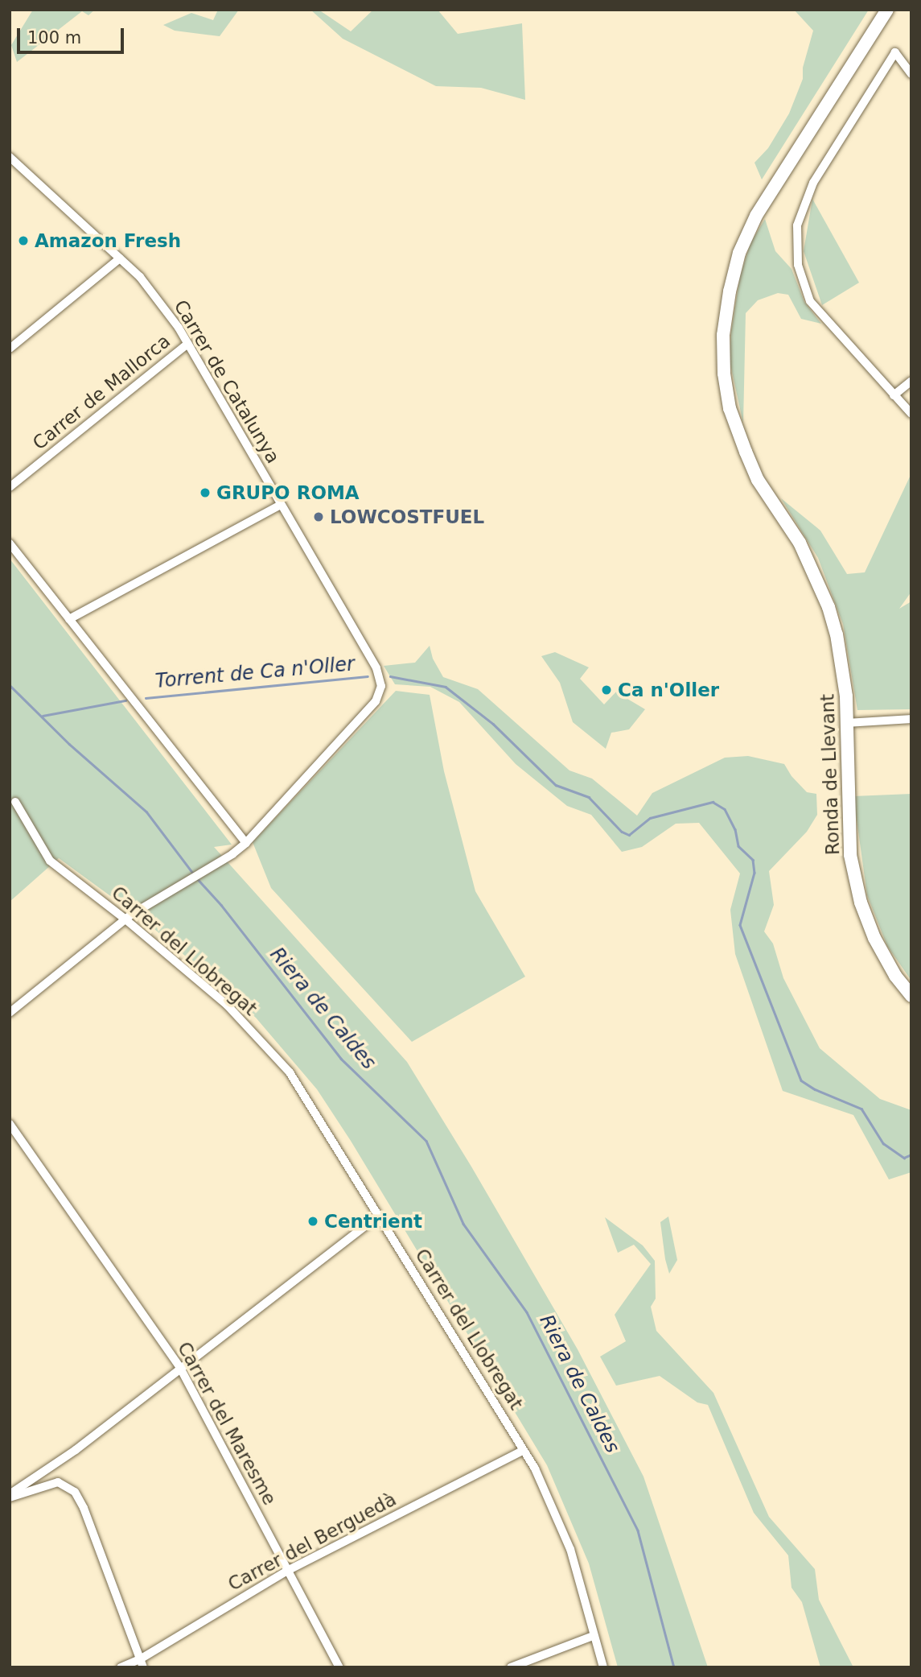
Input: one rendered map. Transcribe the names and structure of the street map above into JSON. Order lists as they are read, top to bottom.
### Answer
{
  "streets": {
    "main road": ["Ronda de Llevant"],
    "street": [
      "Carrer de Catalunya",
      "Carrer de Mallorca",
      "Carrer del Llobregat",
      "Carrer del Maresme",
      "Carrer del Berguedà"
    ]
  },
  "crossings": [
    ["Carrer de Catalunya", "Carrer de Mallorca"],
    ["Carrer de Catalunya", "Carrer del Llobregat"],
    ["Carrer del Llobregat", "Carrer del Berguedà"],
    ["Carrer del Maresme", "Carrer del Berguedà"]
  ],
  "water": ["Torrent de Ca n'Oller", "Riera de Caldes"],
  "places": [
    "Amazon Fresh",
    "GRUPO ROMA",
    "LOWCOSTFUEL",
    "Ca n'Oller",
    "Centrient"
  ],
  "scale_bar": "100 m"
}
